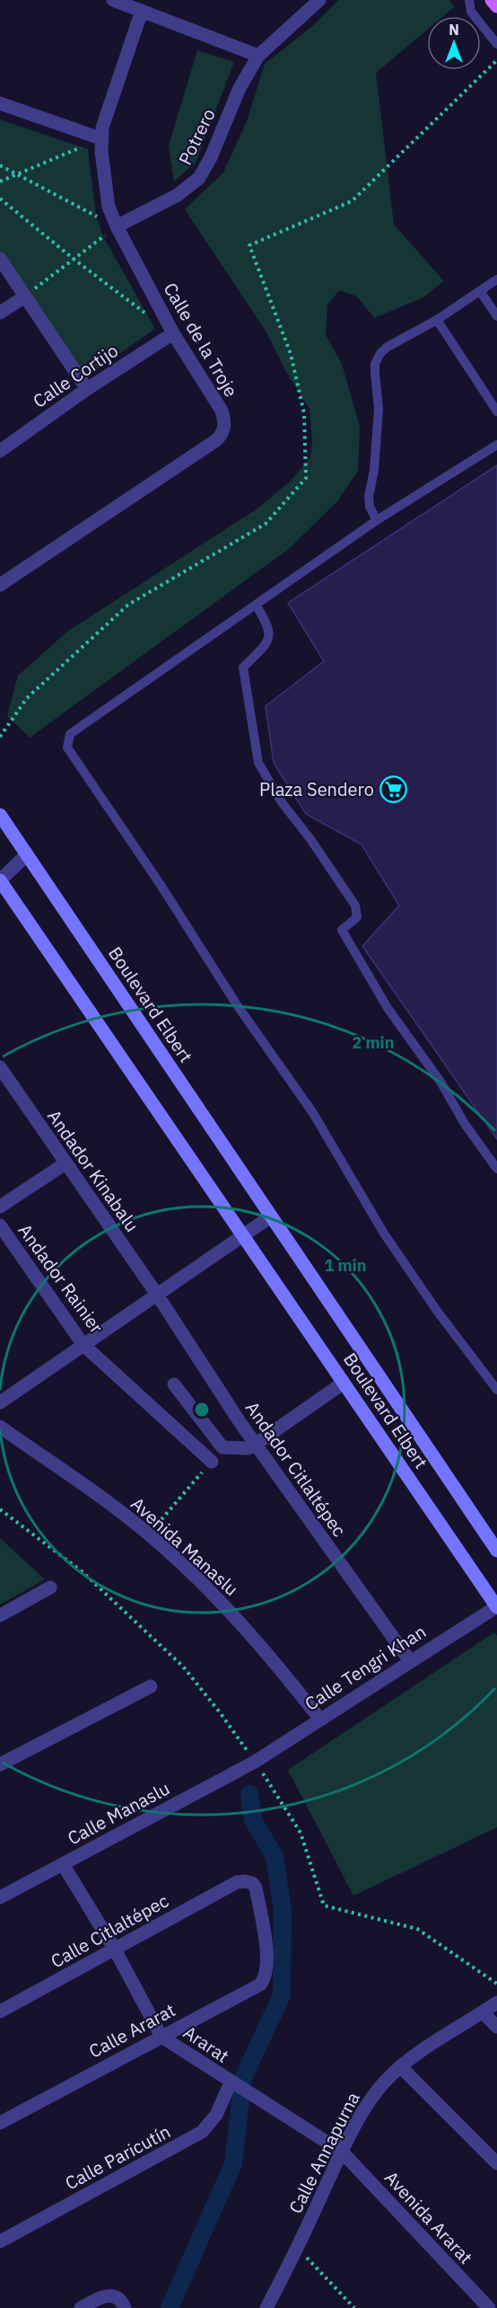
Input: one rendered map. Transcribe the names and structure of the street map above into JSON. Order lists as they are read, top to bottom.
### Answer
{
  "streets": {
    "street": [
      "Potrero",
      "Calle de la Troje",
      "Calle Cortijo",
      "Boulevard Elbert",
      "Andador Kinabalu",
      "Andador Rainier",
      "Andador Citlaltépec",
      "Avenida Manaslu",
      "Calle Tengri Khan",
      "Calle Manaslu",
      "Calle Citlaltépec",
      "Calle Ararat",
      "Ararat",
      "Calle Annapurna",
      "Calle Paricutín",
      "Avenida Ararat"
    ]
  },
  "crossings": [
    ["Potrero", "Calle de la Troje"],
    ["Calle de la Troje", "Calle Cortijo"],
    ["Boulevard Elbert", "Calle Tengri Khan"],
    ["Andador Kinabalu", "Andador Citlaltépec"],
    ["Andador Citlaltépec", "Calle Tengri Khan"],
    ["Avenida Manaslu", "Calle Tengri Khan"],
    ["Calle Tengri Khan", "Calle Manaslu"],
    ["Calle Citlaltépec", "Calle Ararat"],
    ["Calle Ararat", "Ararat"],
    ["Ararat", "Calle Annapurna"],
    ["Ararat", "Calle Paricutín"],
    ["Ararat", "Avenida Ararat"],
    ["Calle Annapurna", "Avenida Ararat"]
  ],
  "places": {
    "supermarket": ["Plaza Sendero"]
  },
  "north": "top",
  "rings": ["2 min", "1 min"]
}
